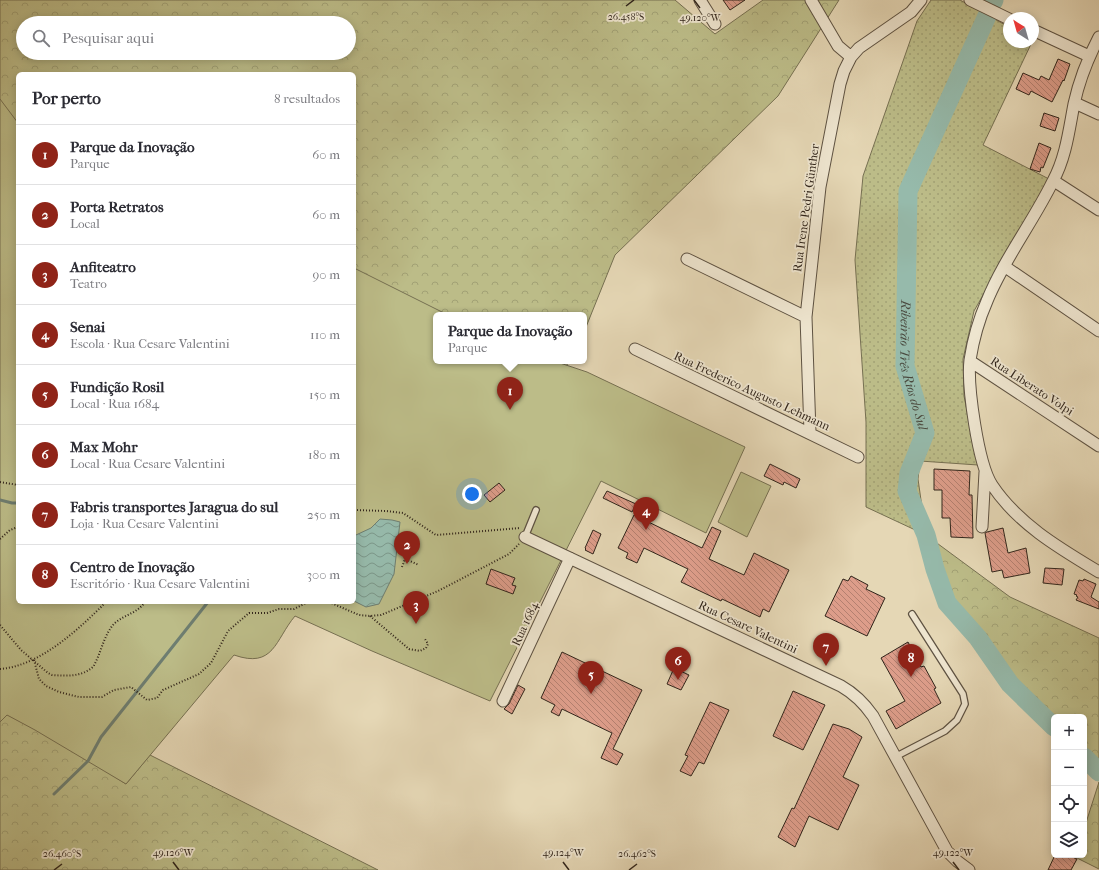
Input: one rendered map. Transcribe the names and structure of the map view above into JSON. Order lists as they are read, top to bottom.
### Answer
{
  "streets": {
    "street": [
      "Rua Irene Pedri Günther",
      "Rua Liberato Volpi",
      "Rua Frederico Augusto Lehmann",
      "Rua 1684",
      "Rua Cesare Valentini"
    ]
  },
  "crossings": [
    ["Rua Irene Pedri Günther", "Rua Frederico Augusto Lehmann"],
    ["Rua 1684", "Rua Cesare Valentini"]
  ],
  "water": ["Ribeirão Três Rios do Sul"],
  "north": "top left",
  "page": {
    "search": "Pesquisar aqui",
    "heading": ["Por perto", "8 resultados"],
    "list": [
      {
        "mark": "1",
        "name": "Parque da Inovação",
        "note": "Parque",
        "value": "60 m"
      },
      {
        "mark": "2",
        "name": "Porta Retratos",
        "note": "Local",
        "value": "60 m"
      },
      {
        "mark": "3",
        "name": "Anfiteatro",
        "note": "Teatro",
        "value": "90 m"
      },
      {
        "mark": "4",
        "name": "Senai",
        "note": "Escola · Rua Cesare Valentini",
        "value": "110 m"
      },
      {
        "mark": "5",
        "name": "Fundição Rosil",
        "note": "Local · Rua 1684",
        "value": "150 m"
      },
      {
        "mark": "6",
        "name": "Max Mohr",
        "note": "Local · Rua Cesare Valentini",
        "value": "180 m"
      },
      {
        "mark": "7",
        "name": "Fabris transportes Jaragua do sul",
        "note": "Loja · Rua Cesare Valentini",
        "value": "250 m"
      },
      {
        "mark": "8",
        "name": "Centro de Inovação",
        "note": "Escritório · Rua Cesare Valentini",
        "value": "300 m"
      }
    ],
    "popup": ["Parque da Inovação", "Parque"],
    "pins": [
      "1",
      "4",
      "2",
      "3",
      "7",
      "8",
      "6",
      "5"
    ],
    "map_buttons": ["+", "−"]
  },
  "coordinates": [
    "26.458°S",
    "49.120°W",
    "49.126°W",
    "49.124°W",
    "49.122°W",
    "26.460°S",
    "26.462°S"
  ]
}
